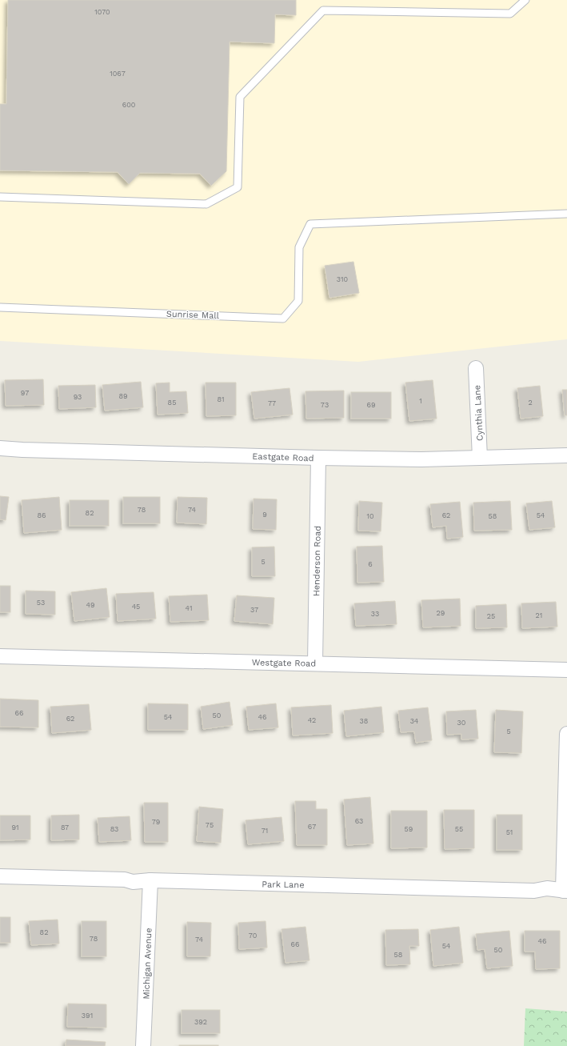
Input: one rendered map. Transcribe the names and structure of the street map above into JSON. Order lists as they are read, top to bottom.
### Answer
{
  "streets": {
    "street": [
      "Cynthia Lane",
      "Eastgate Road",
      "Henderson Road",
      "Westgate Road",
      "Park Lane",
      "Michigan Avenue"
    ],
    "lane": ["Sunrise Mall"]
  },
  "crossings": [
    ["Cynthia Lane", "Eastgate Road"],
    ["Eastgate Road", "Henderson Road"],
    ["Henderson Road", "Westgate Road"],
    ["Park Lane", "Michigan Avenue"]
  ],
  "house_numbers": [
    "1070",
    "1067",
    "600",
    "310",
    "97",
    "89",
    "93",
    "81",
    "1",
    "85",
    "2",
    "77",
    "73",
    "69",
    "78",
    "74",
    "82",
    "9",
    "86",
    "62",
    "54",
    "10",
    "58",
    "5",
    "6",
    "53",
    "49",
    "45",
    "41",
    "37",
    "29",
    "33",
    "21",
    "25",
    "66",
    "50",
    "54",
    "46",
    "62",
    "42",
    "38",
    "34",
    "30",
    "5",
    "63",
    "79",
    "75",
    "67",
    "91",
    "87",
    "83",
    "59",
    "55",
    "71",
    "51",
    "82",
    "70",
    "78",
    "74",
    "46",
    "66",
    "54",
    "50",
    "58",
    "391",
    "392"
  ]
}
